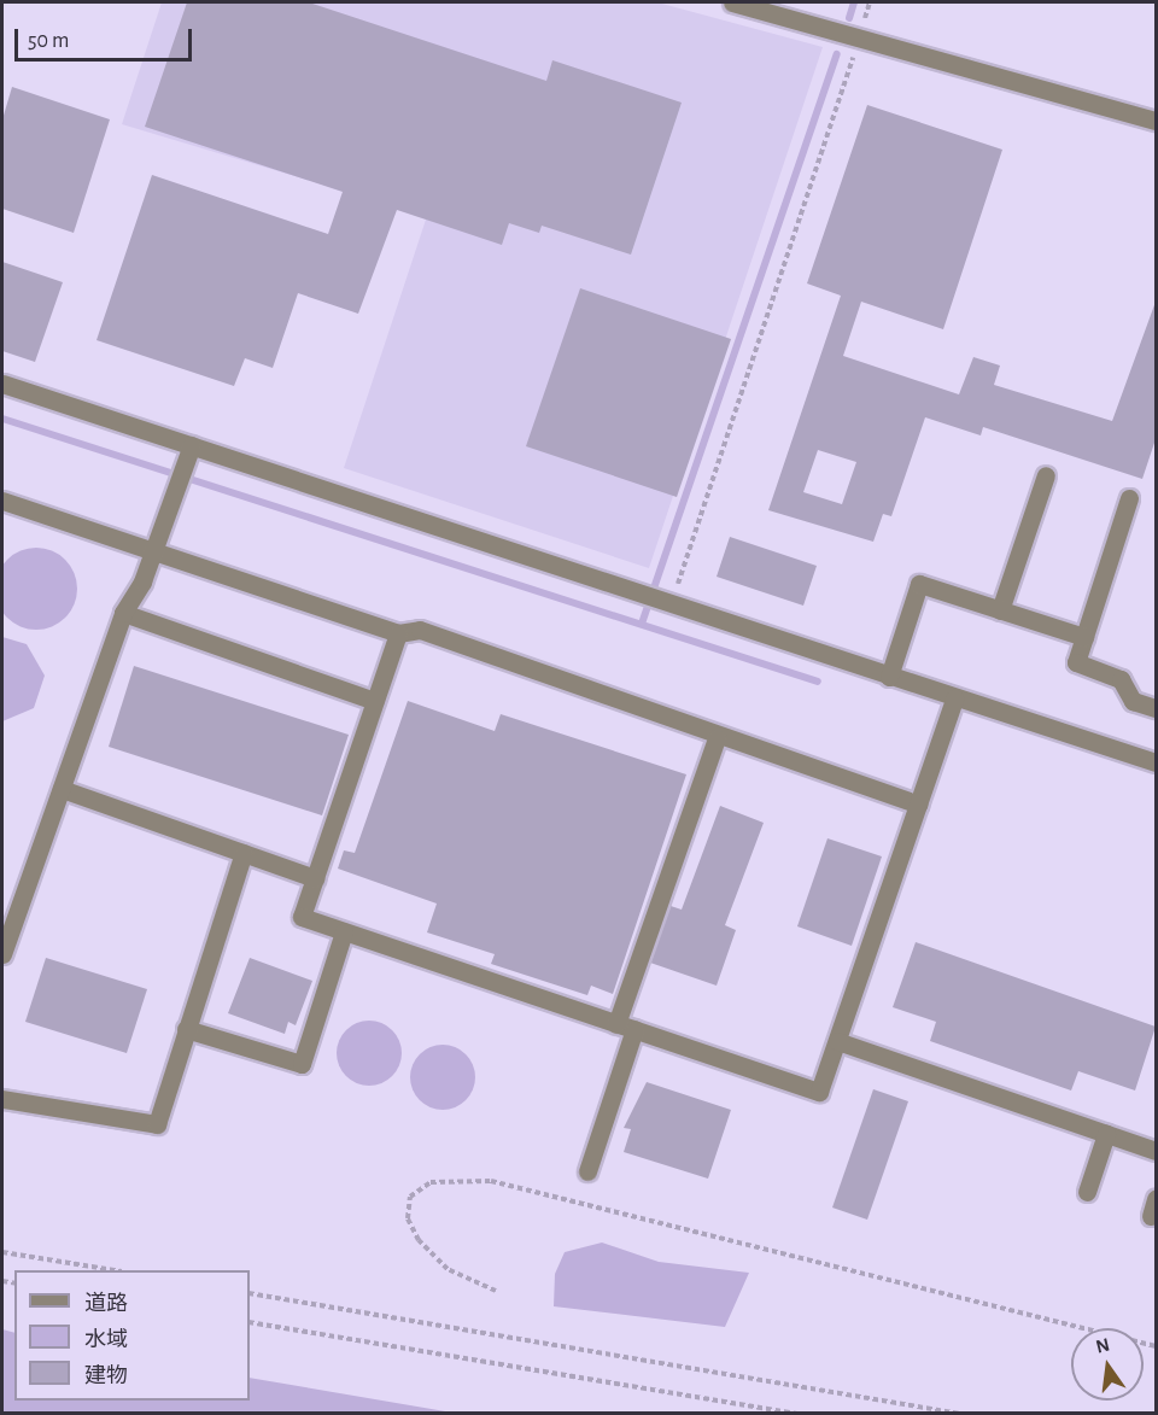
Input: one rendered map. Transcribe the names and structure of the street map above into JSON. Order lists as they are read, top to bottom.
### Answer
{
  "legend": ["道路", "水域", "建物"],
  "scale_bar": "50 m",
  "north": "top"
}
